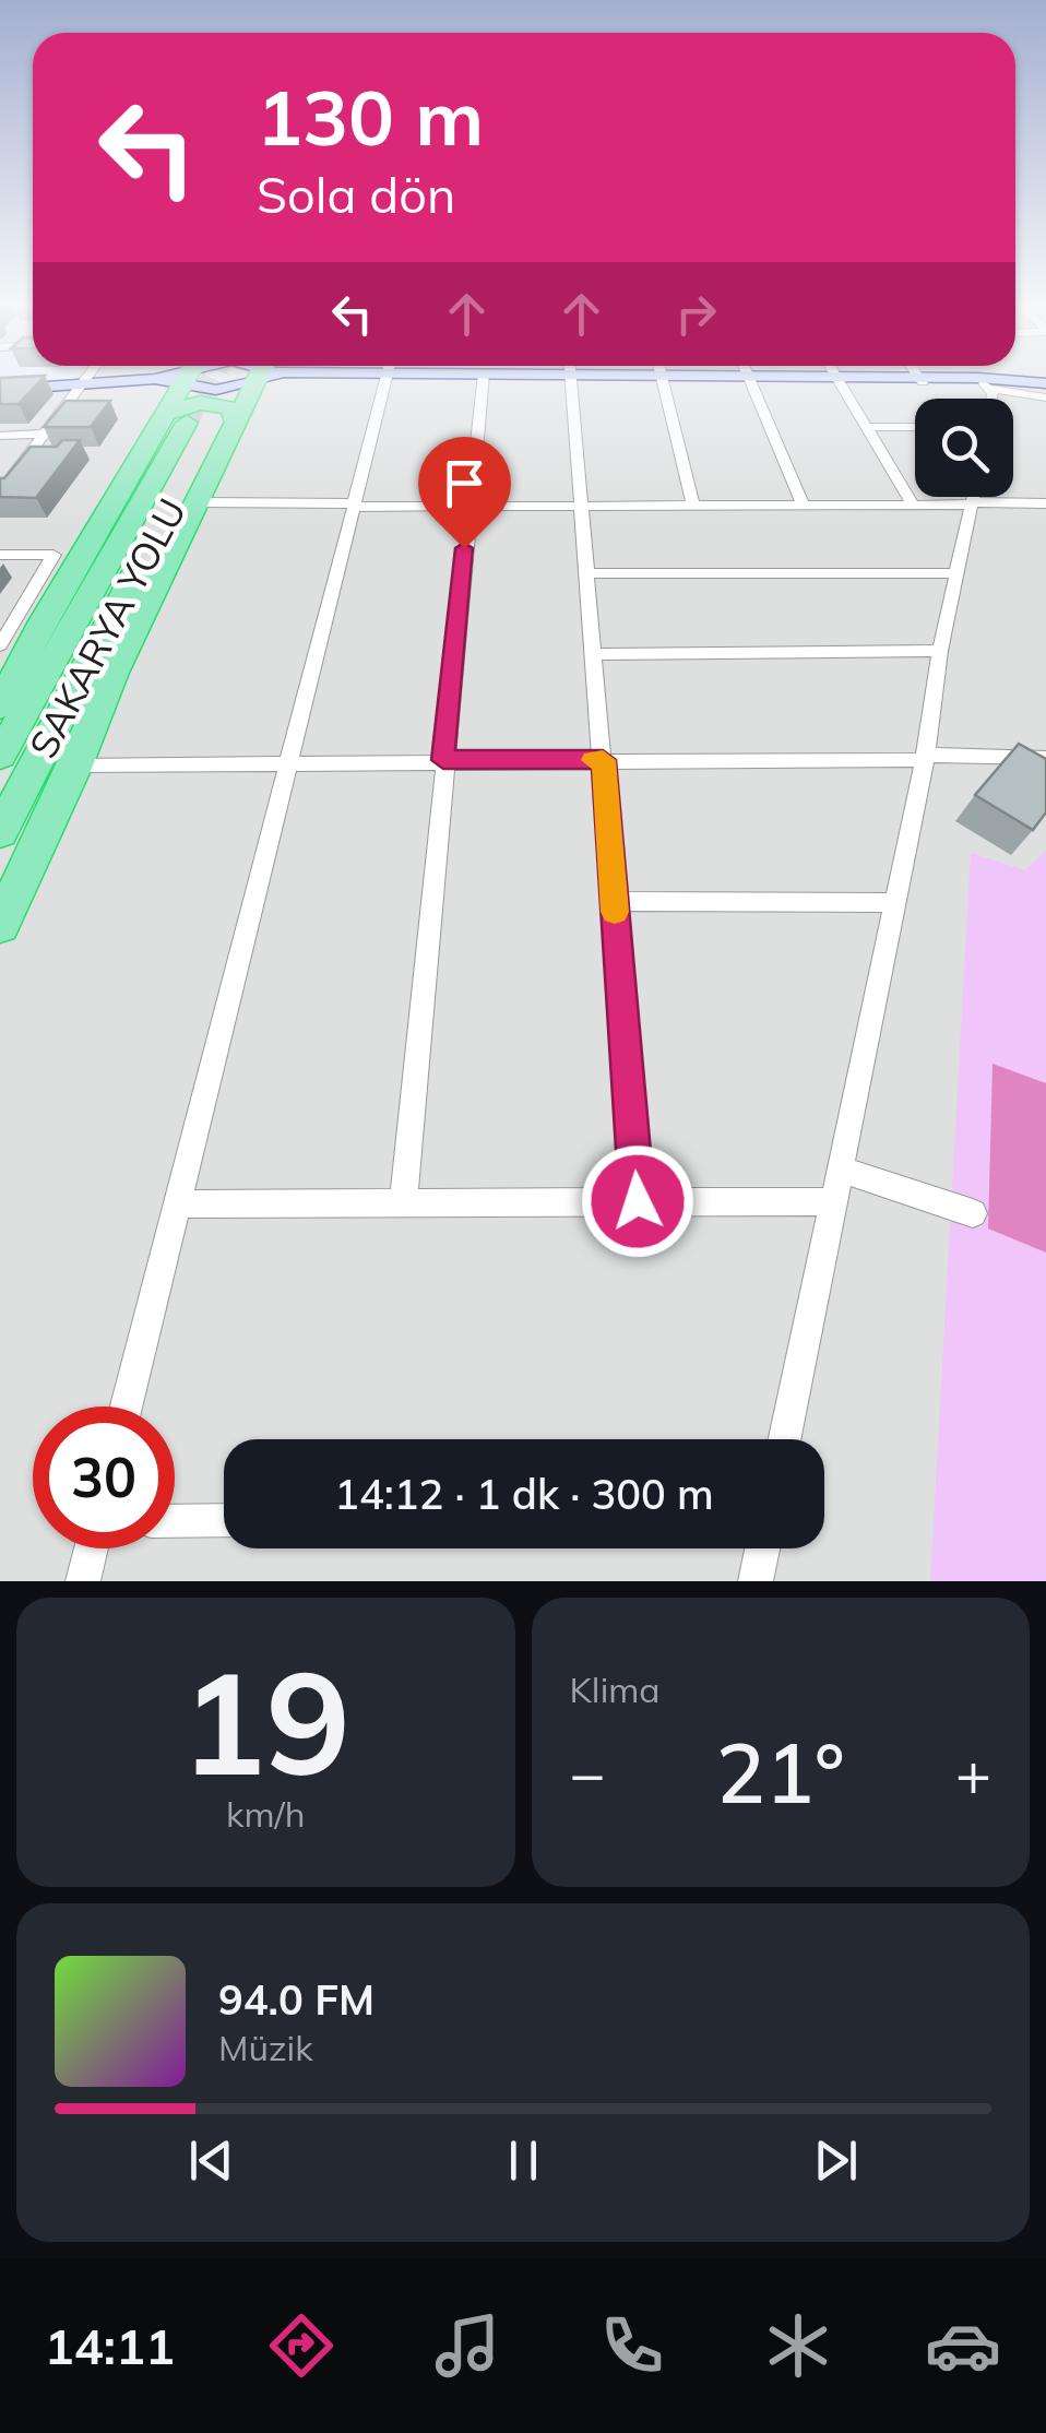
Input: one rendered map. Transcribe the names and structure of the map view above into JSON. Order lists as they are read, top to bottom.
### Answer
{
  "streets": {
    "highway": ["SAKARYA YOLU"]
  },
  "page": {
    "turn": ["130 m", "Sola dön"],
    "limit": "30",
    "trip": "14:12 · 1 dk · 300 m",
    "tile": [
      ["19", "km/h"],
      "Klima"
    ],
    "heat": ["−", "21°", "+"],
    "song": ["94.0 FM", "Müzik"],
    "tabs": "14:11"
  }
}
